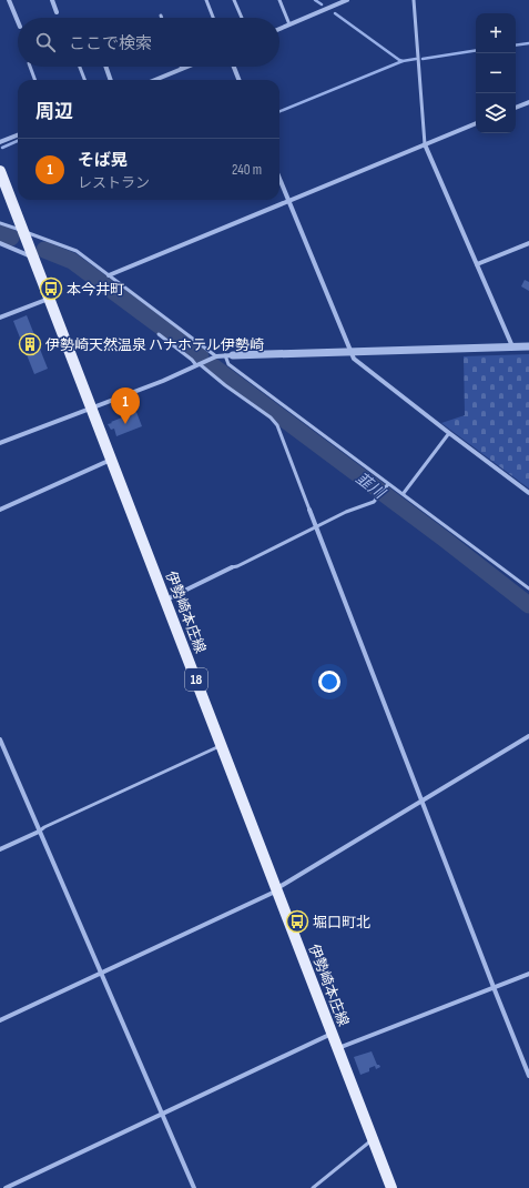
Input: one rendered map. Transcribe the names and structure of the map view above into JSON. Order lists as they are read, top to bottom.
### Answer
{
  "streets": {
    "main road": ["伊勢崎本庄線", "18"]
  },
  "water": ["韮川"],
  "places": {
    "bus stop": ["本今井町", "堀口町北"],
    "building": ["伊勢崎天然温泉 ハナホテル伊勢崎"]
  },
  "page": {
    "map_buttons": ["+", "−"],
    "search": "ここで検索",
    "heading": "周辺",
    "list": [
      {
        "mark": "1",
        "name": "そば晃",
        "note": "レストラン",
        "value": "240 m"
      }
    ],
    "pins": "1"
  }
}
